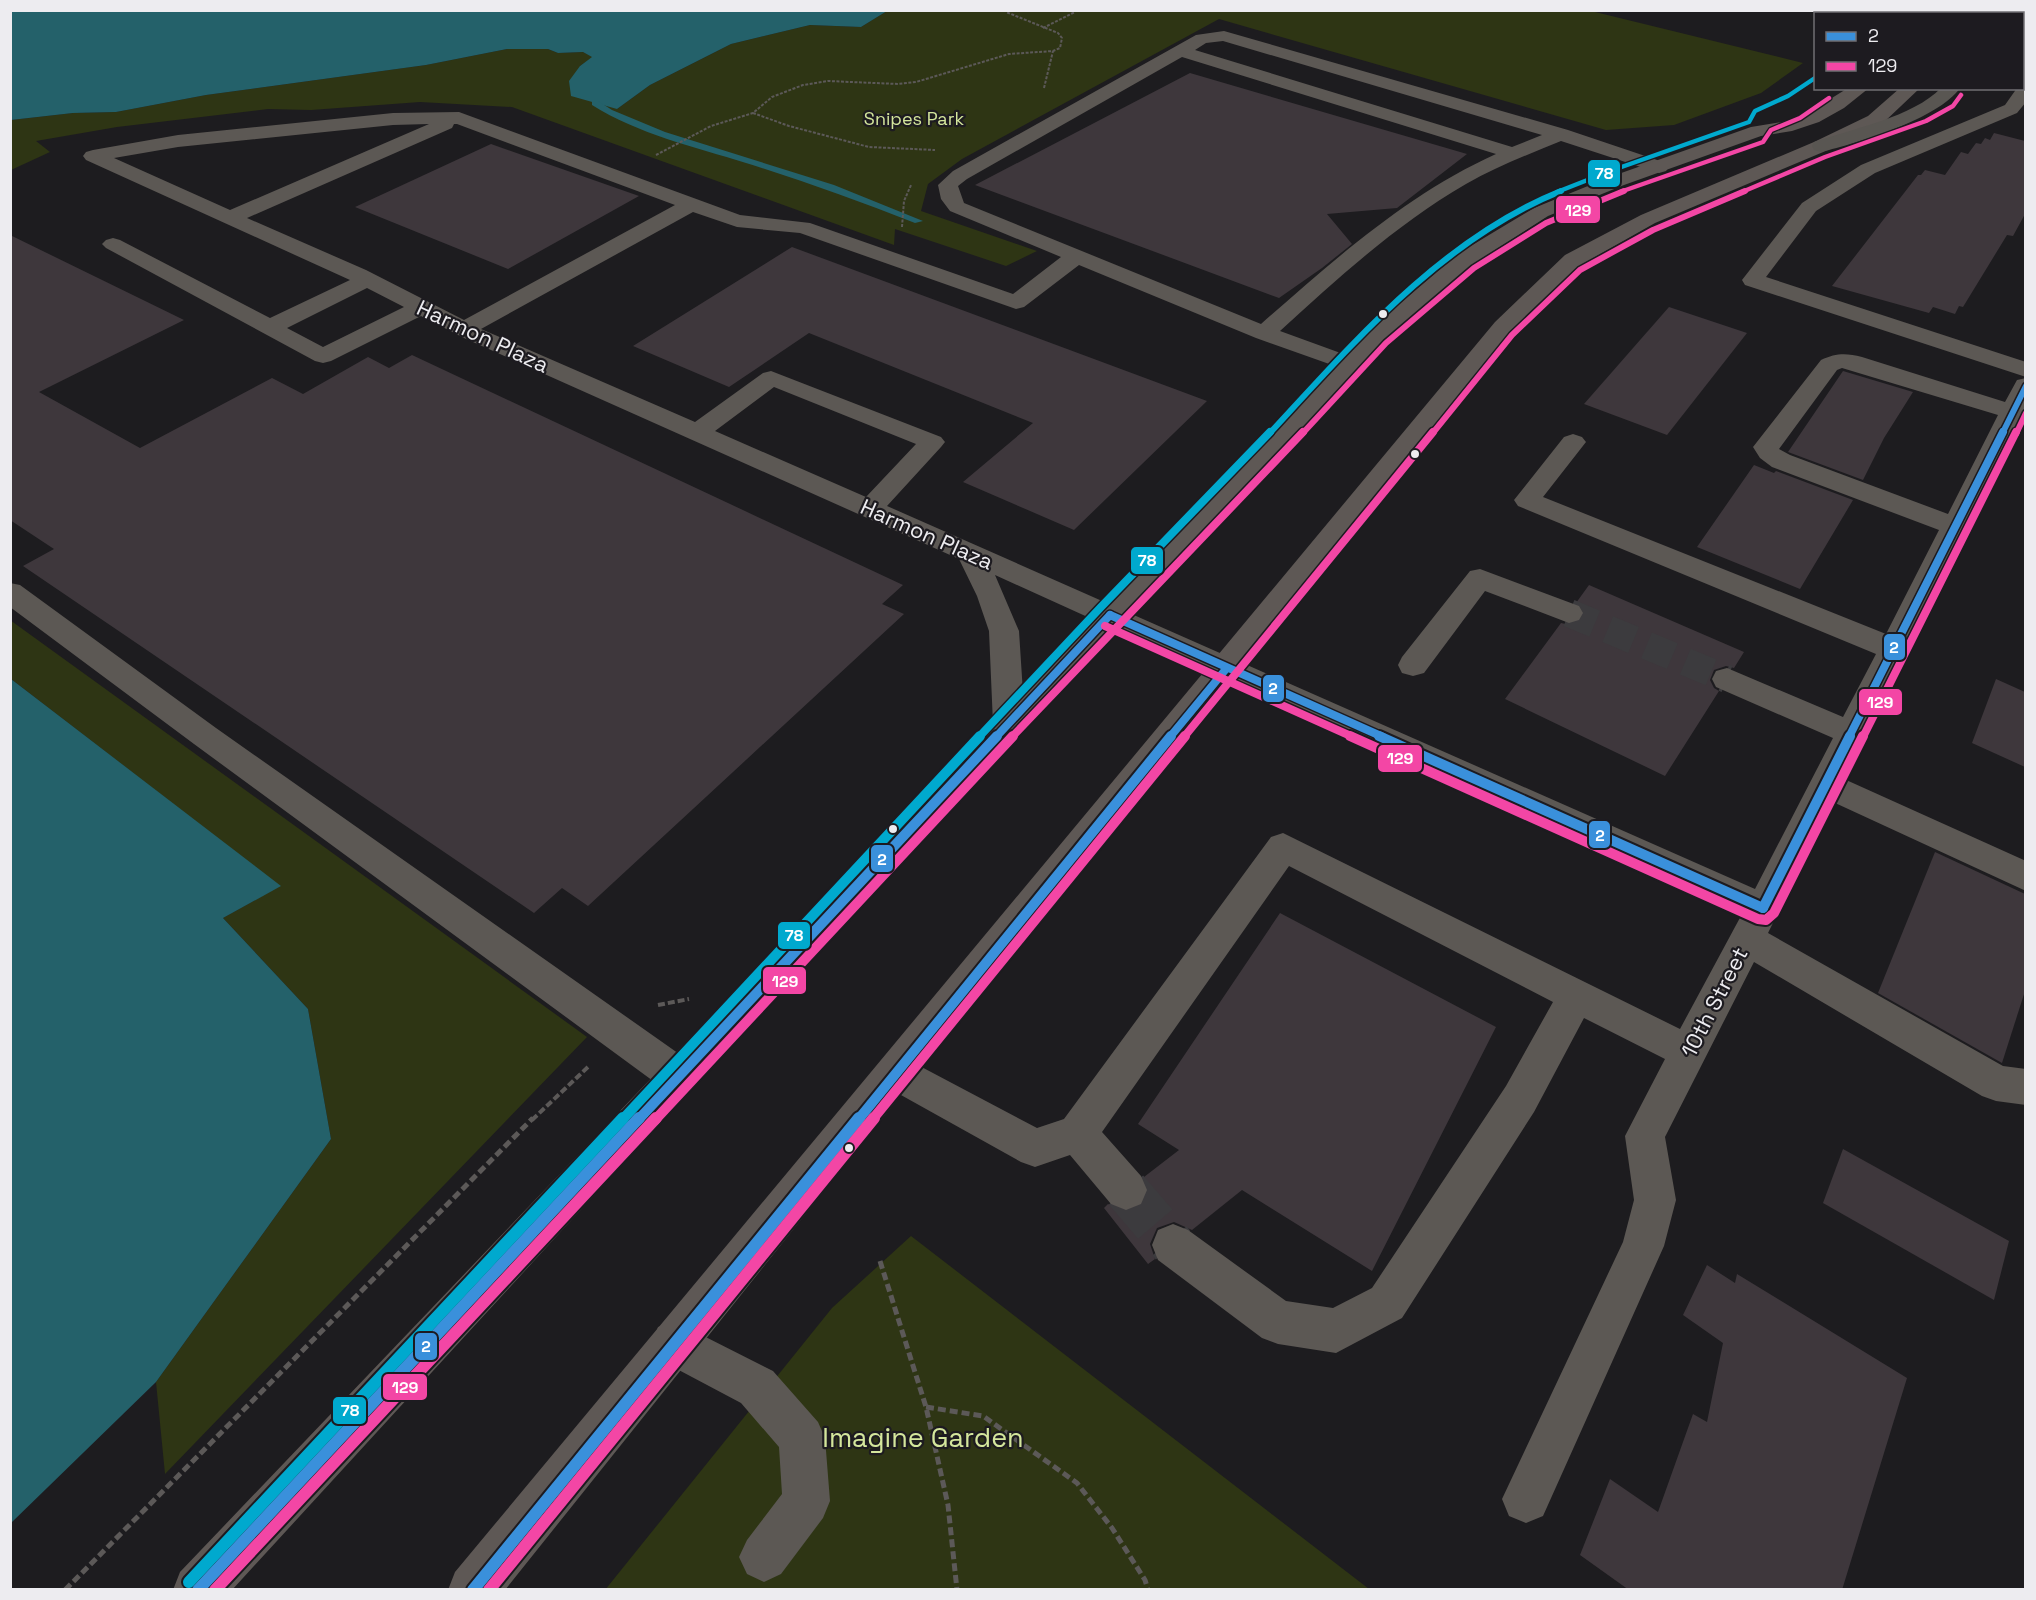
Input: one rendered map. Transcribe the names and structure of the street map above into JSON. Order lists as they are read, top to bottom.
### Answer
{
  "streets": {
    "street": ["Harmon Plaza", "10th Street"]
  },
  "crossings": [
    ["Harmon Plaza", "10th Street"]
  ],
  "parks": ["Snipes Park", "Imagine Garden"],
  "lines": ["transit line 78", "transit line 129", "transit line 2"],
  "legend": ["2", "129"]
}
